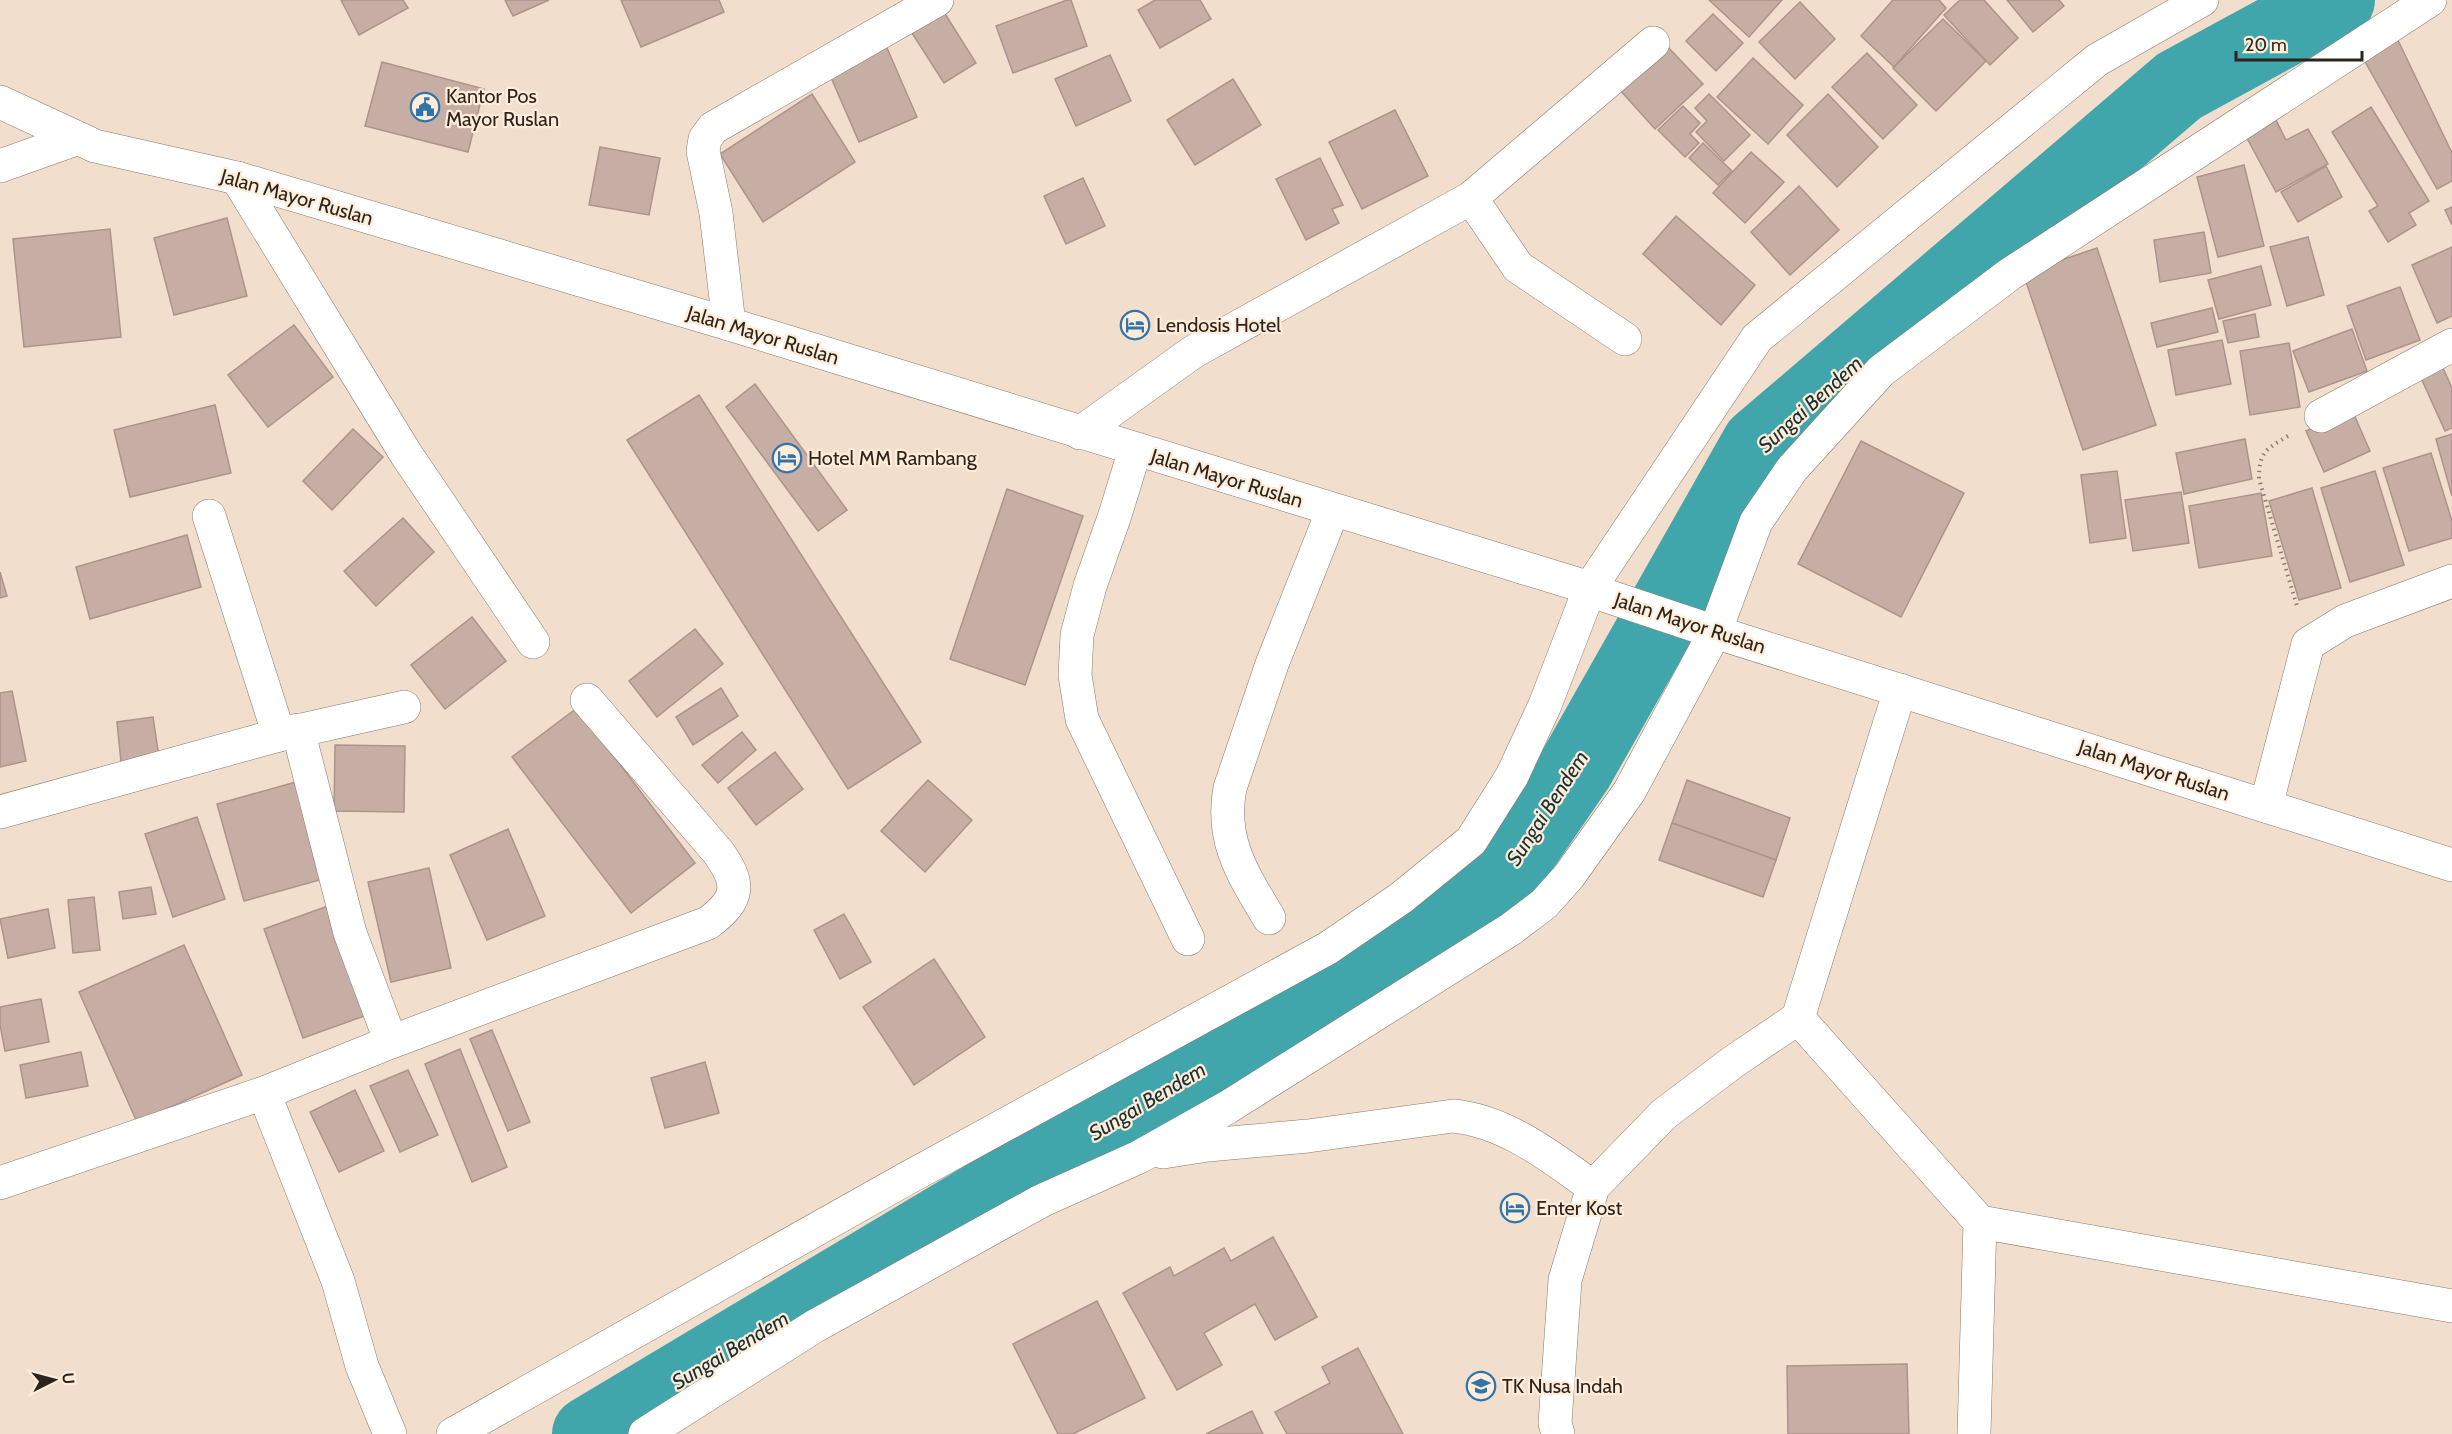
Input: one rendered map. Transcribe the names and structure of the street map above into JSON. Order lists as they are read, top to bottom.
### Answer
{
  "streets": {
    "street": ["Jalan Mayor Ruslan"]
  },
  "water": ["Sungai Bendem"],
  "places": {
    "public building": ["Kantor Pos Mayor Ruslan"],
    "hotel": ["Lendosis Hotel", "Hotel MM Rambang", "Enter Kost"],
    "school or university": ["TK Nusa Indah"]
  },
  "scale_bar": "20 m",
  "north": "right"
}
